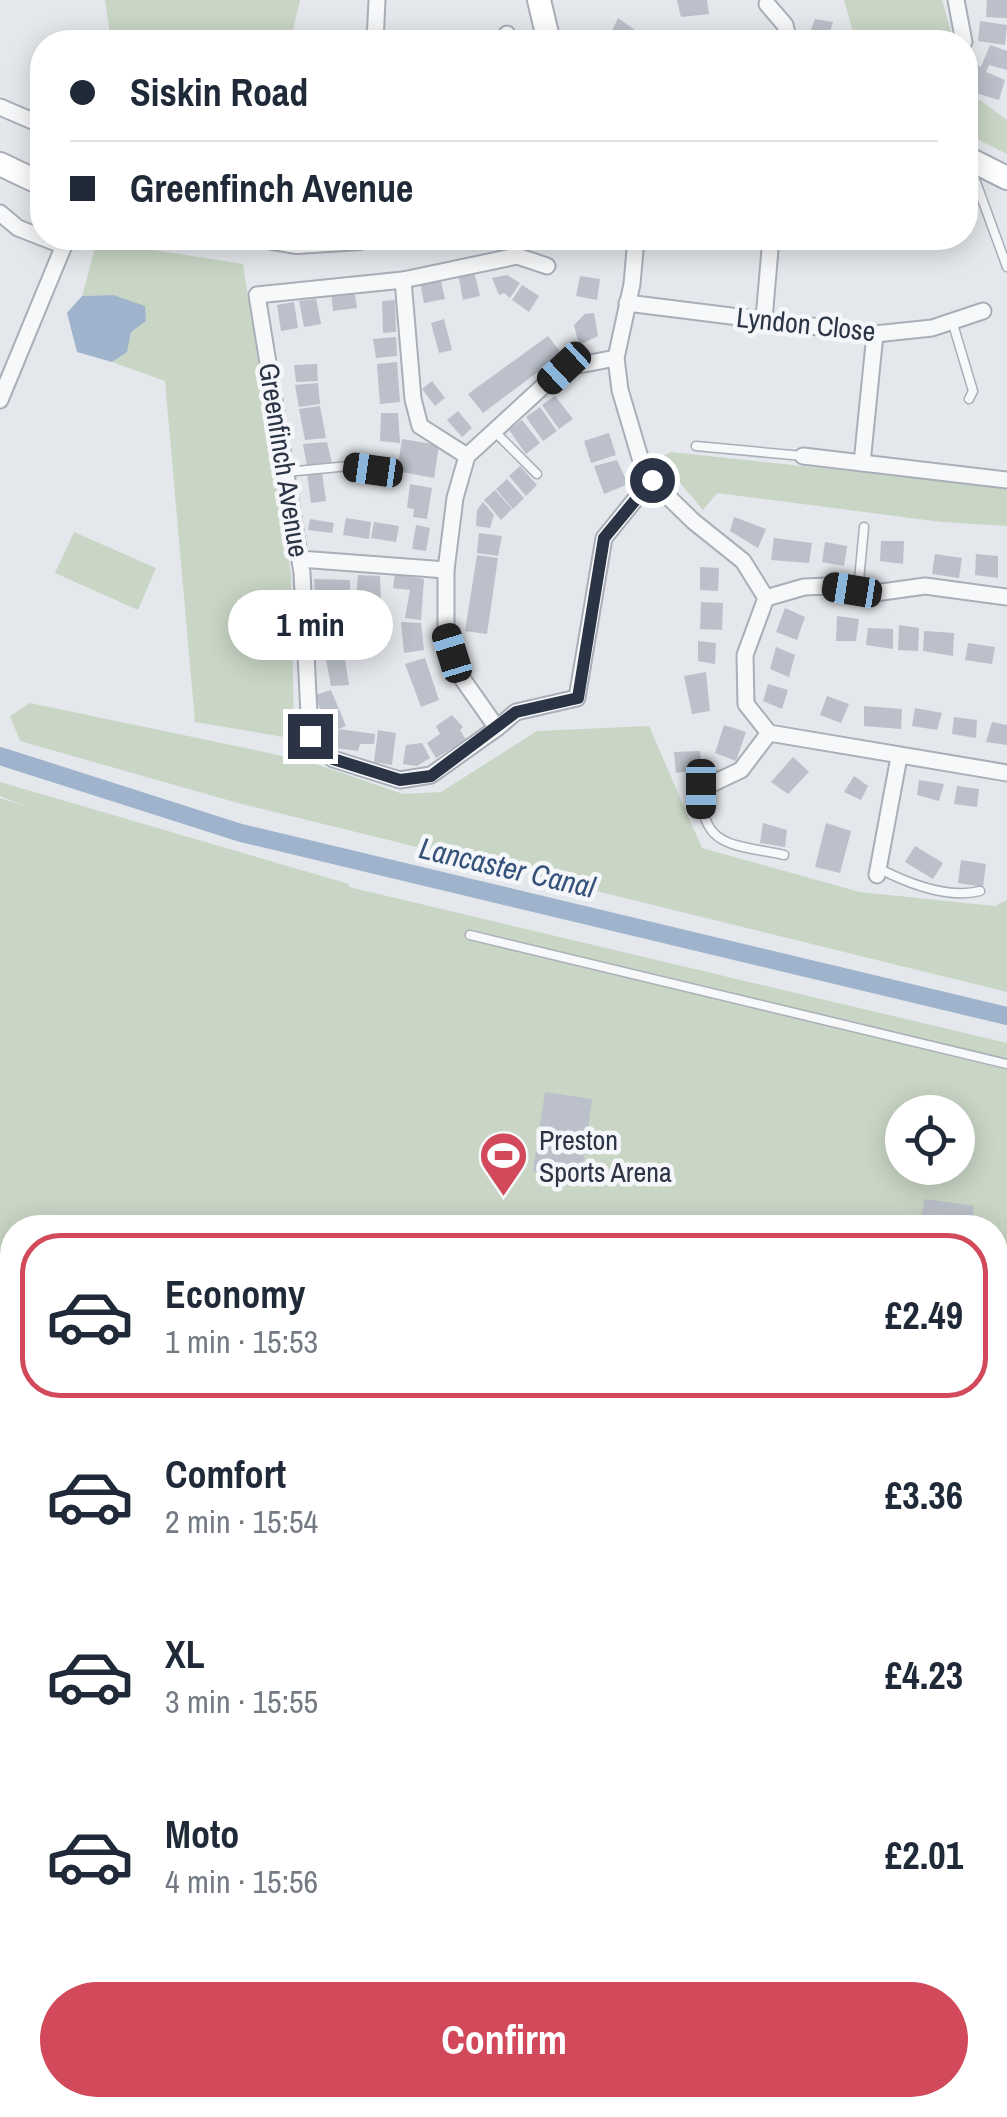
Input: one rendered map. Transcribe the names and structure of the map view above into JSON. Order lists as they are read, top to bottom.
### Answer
{
  "streets": {
    "street": ["Lyndon Close", "Greenfinch Avenue"]
  },
  "water": ["Lancaster Canal"],
  "places": {
    "sports": ["Preston Sports Arena"]
  },
  "page": {
    "banner": ["Siskin Road", "Greenfinch Avenue"],
    "bubble": "1 min",
    "list": [
      {
        "name": "Economy",
        "note": "1 min · 15:53",
        "value": "£2.49"
      },
      {
        "name": "Comfort",
        "note": "2 min · 15:54",
        "value": "£3.36"
      },
      {
        "name": "XL",
        "note": "3 min · 15:55",
        "value": "£4.23"
      },
      {
        "name": "Moto",
        "note": "4 min · 15:56",
        "value": "£2.01"
      }
    ],
    "buttons": "Confirm"
  }
}
